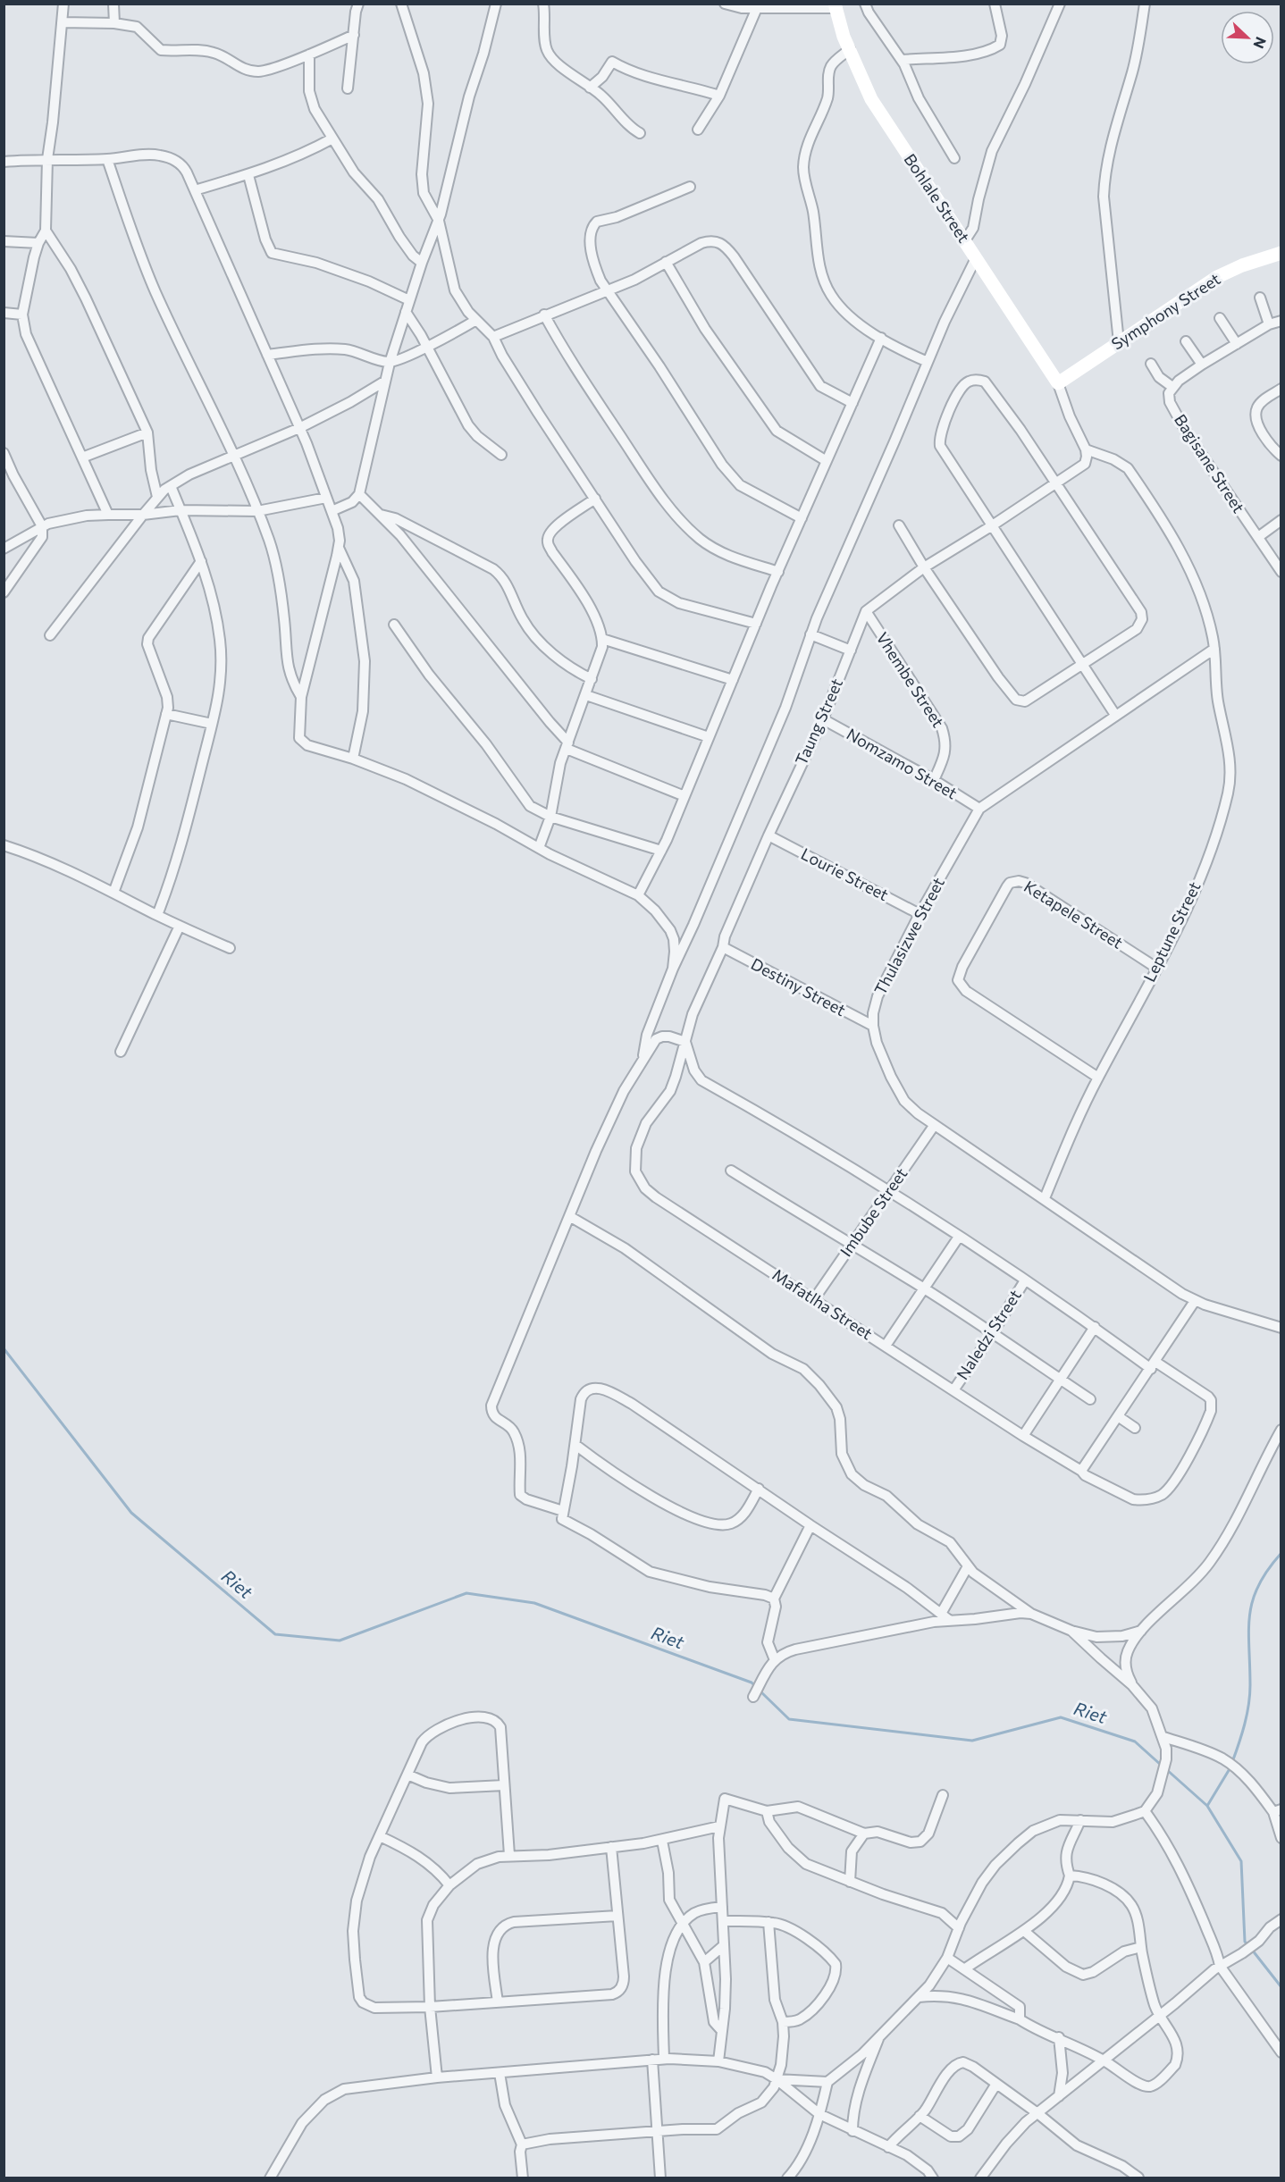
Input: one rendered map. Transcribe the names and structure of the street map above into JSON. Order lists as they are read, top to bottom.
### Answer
{
  "streets": {
    "street": [
      "Bohlale Street",
      "Symphony Street",
      "Bagisane Street",
      "Vhembe Street",
      "Taung Street",
      "Nomzamo Street",
      "Lourie Street",
      "Ketapele Street",
      "Leptune Street",
      "Thulasizwe Street",
      "Destiny Street",
      "Imbube Street",
      "Mafatlha Street",
      "Naledzi Street"
    ]
  },
  "crossings": [
    ["Bohlale Street", "Symphony Street"],
    ["Vhembe Street", "Taung Street"],
    ["Vhembe Street", "Nomzamo Street"],
    ["Taung Street", "Nomzamo Street"],
    ["Taung Street", "Lourie Street"],
    ["Taung Street", "Destiny Street"],
    ["Taung Street", "Mafatlha Street"],
    ["Taung Street", "Naledzi Street"],
    ["Nomzamo Street", "Thulasizwe Street"],
    ["Lourie Street", "Thulasizwe Street"],
    ["Ketapele Street", "Leptune Street"],
    ["Leptune Street", "Thulasizwe Street"],
    ["Thulasizwe Street", "Destiny Street"],
    ["Thulasizwe Street", "Imbube Street"],
    ["Imbube Street", "Mafatlha Street"],
    ["Imbube Street", "Naledzi Street"],
    ["Mafatlha Street", "Naledzi Street"]
  ],
  "water": ["Riet"],
  "north": "bottom right"
}
